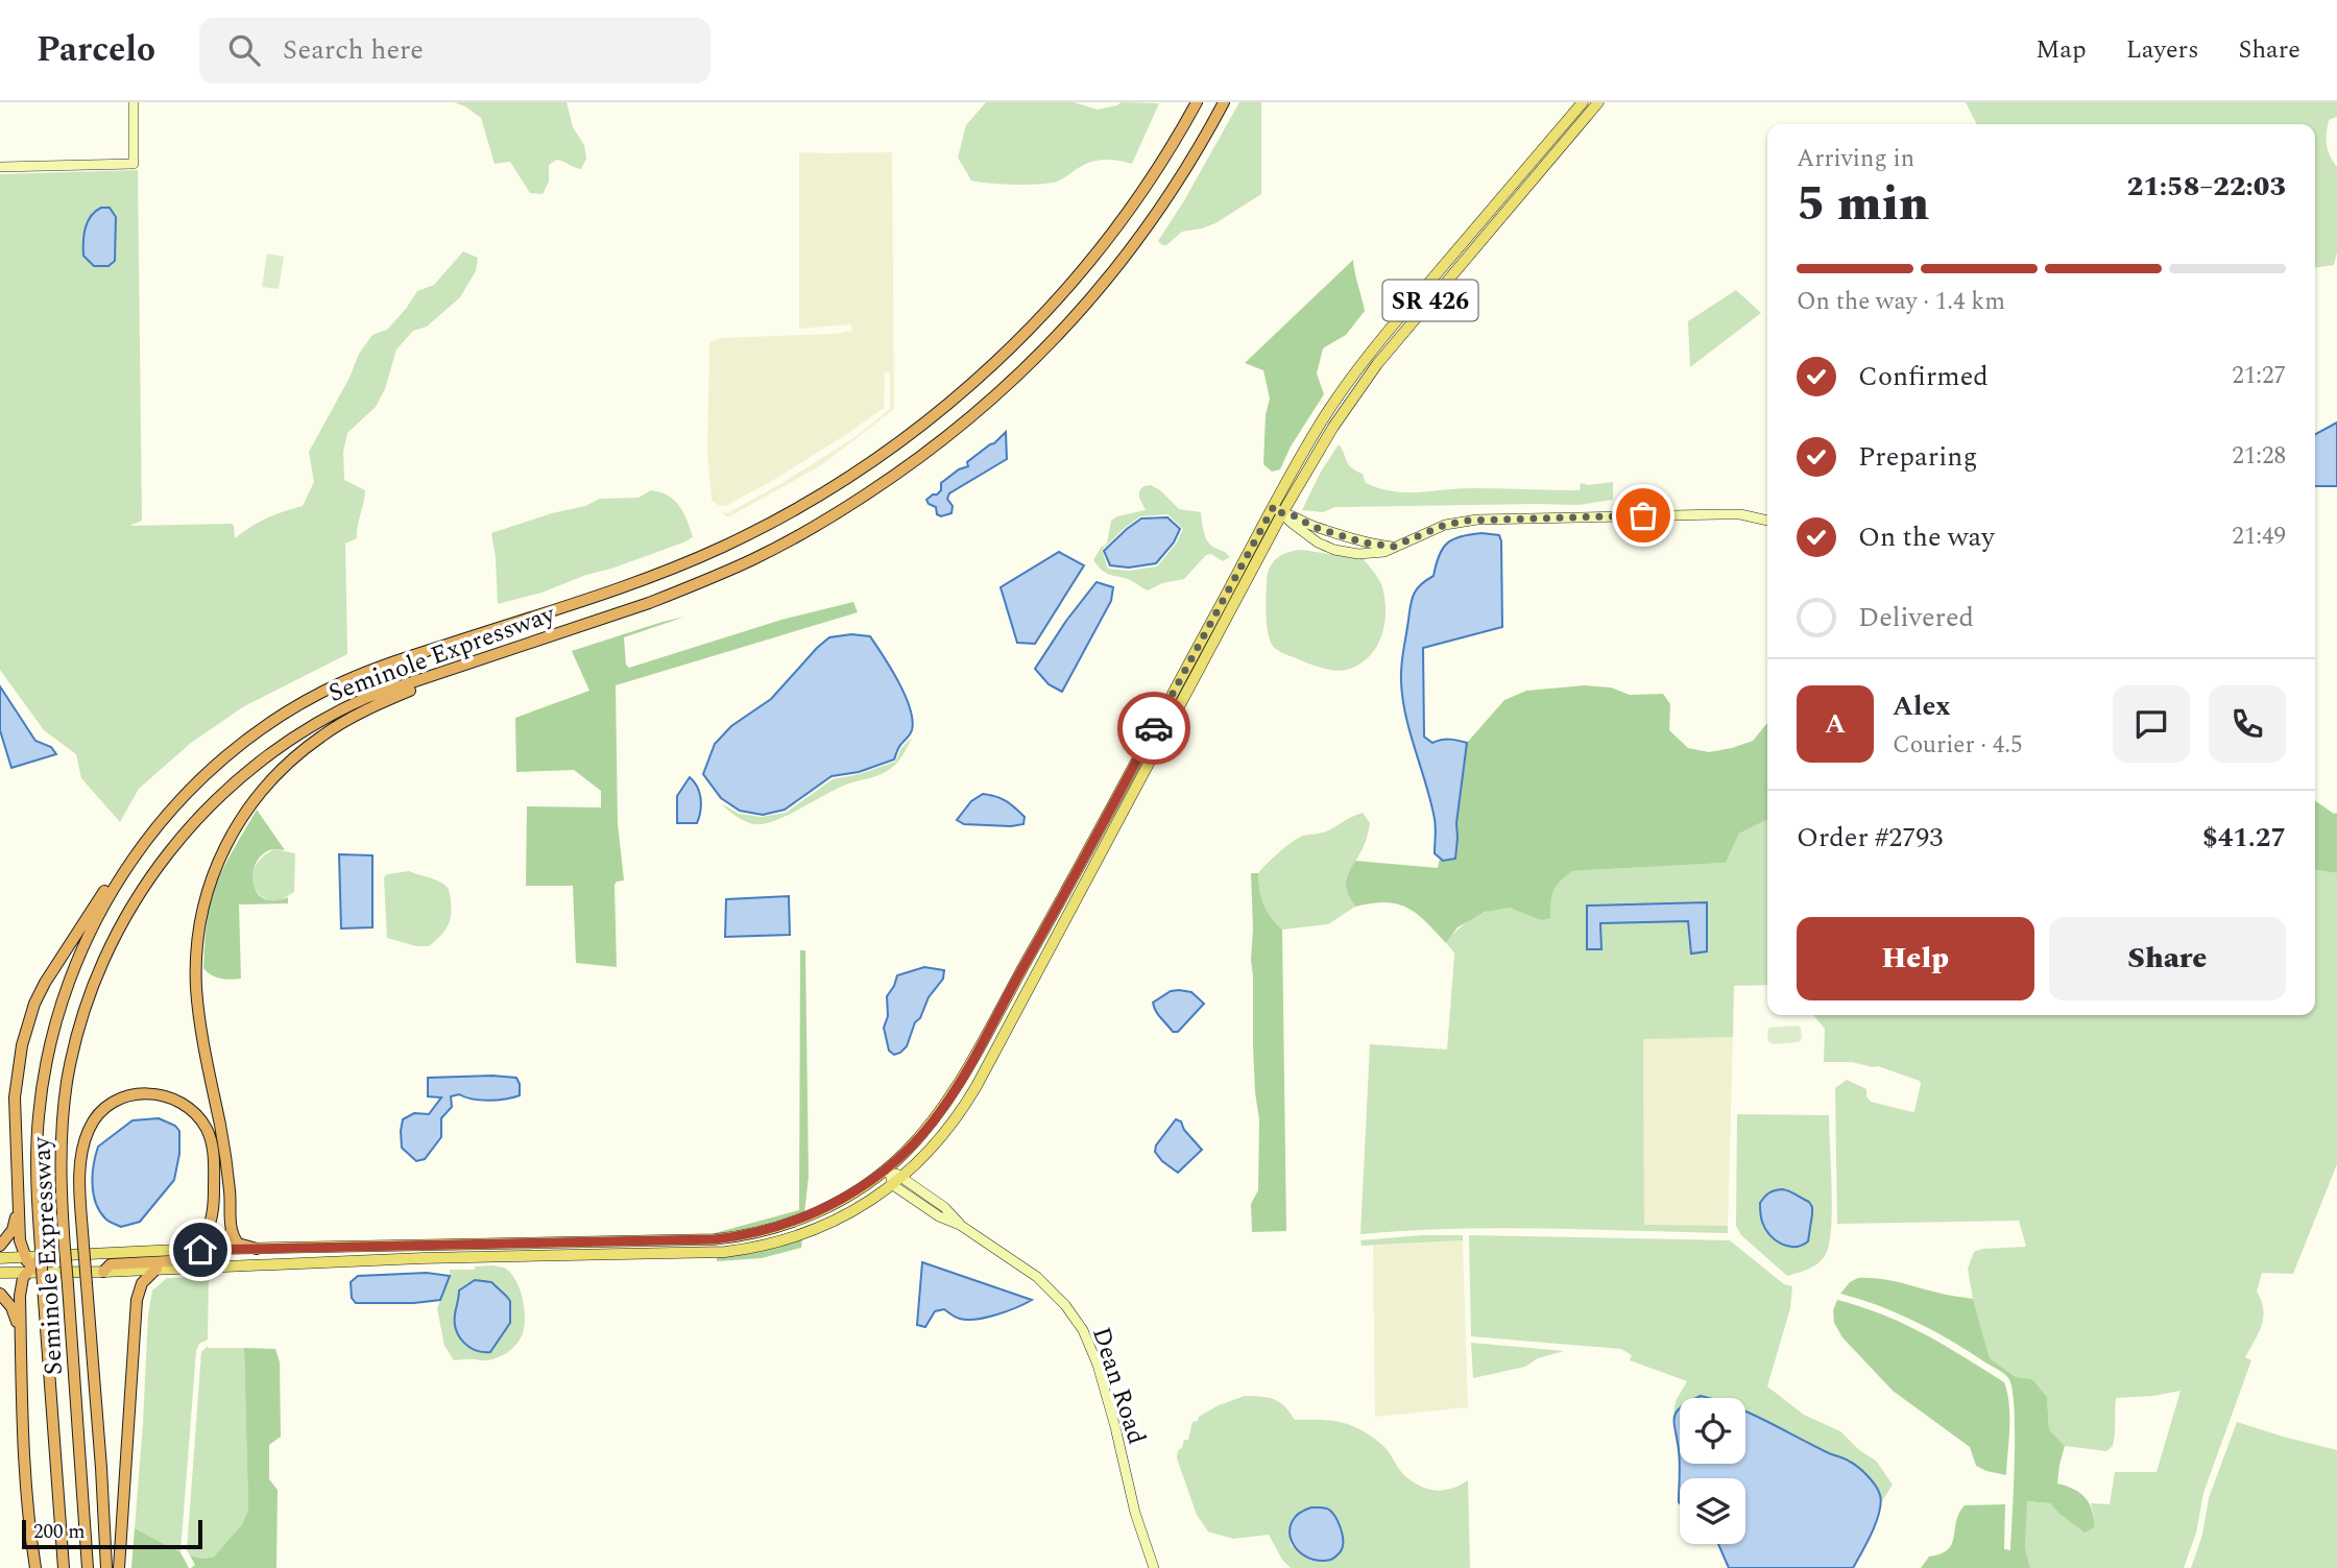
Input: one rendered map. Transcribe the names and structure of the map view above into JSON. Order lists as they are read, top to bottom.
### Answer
{
  "streets": {
    "highway": ["Seminole Expressway"],
    "main road": ["SR 426"],
    "street": ["Dean Road"]
  },
  "crossings": [
    ["SR 426", "Seminole Expressway"],
    ["SR 426", "Dean Road"]
  ],
  "scale_bar": "200 m",
  "page": {
    "header": "Parcelo",
    "search": "Search here",
    "nav": ["Map", "Layers", "Share"],
    "heading": ["5 min", "Arriving in", "21:58–22:03"],
    "panel": [
      "Alex",
      "Courier · 4.5",
      "Order #2793",
      "$41.27"
    ],
    "bar": "On the way · 1.4 km",
    "list": [
      ["Confirmed", "21:27"],
      ["Preparing", "21:28"],
      ["On the way", "21:49"],
      "Delivered"
    ],
    "round": "A",
    "buttons": ["Help", "Share"],
    "scale": "200 m"
  }
}
